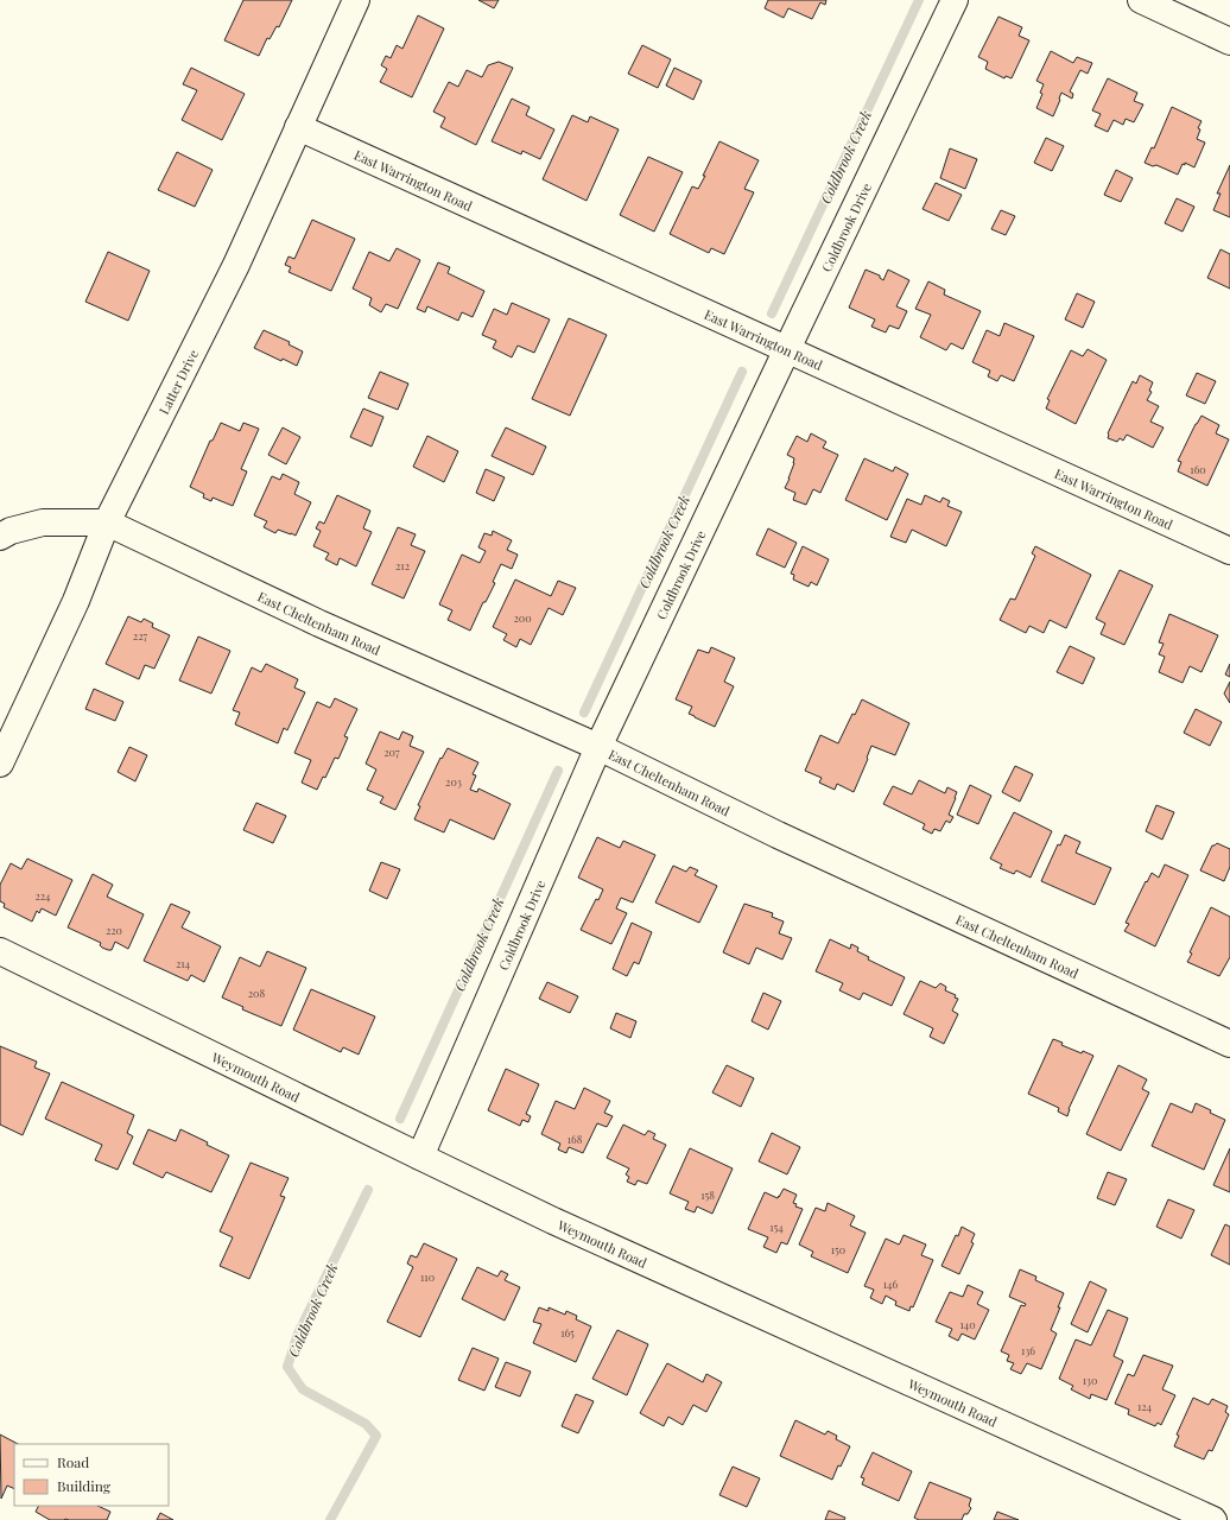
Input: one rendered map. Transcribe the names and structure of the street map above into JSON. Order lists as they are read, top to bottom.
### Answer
{
  "streets": {
    "street": [
      "East Warrington Road",
      "Coldbrook Drive",
      "Latter Drive",
      "East Cheltenham Road",
      "Weymouth Road"
    ]
  },
  "crossings": [
    ["East Warrington Road", "Coldbrook Drive"],
    ["East Warrington Road", "Latter Drive"],
    ["Coldbrook Drive", "East Cheltenham Road"],
    ["Coldbrook Drive", "Weymouth Road"],
    ["Latter Drive", "East Cheltenham Road"]
  ],
  "water": ["Coldbrook Creek"],
  "house_numbers": [
    "160",
    "212",
    "200",
    "227",
    "207",
    "203",
    "224",
    "220",
    "214",
    "208",
    "168",
    "158",
    "154",
    "150",
    "110",
    "146",
    "140",
    "165",
    "136",
    "130",
    "124"
  ],
  "legend": ["Road", "Building"]
}
